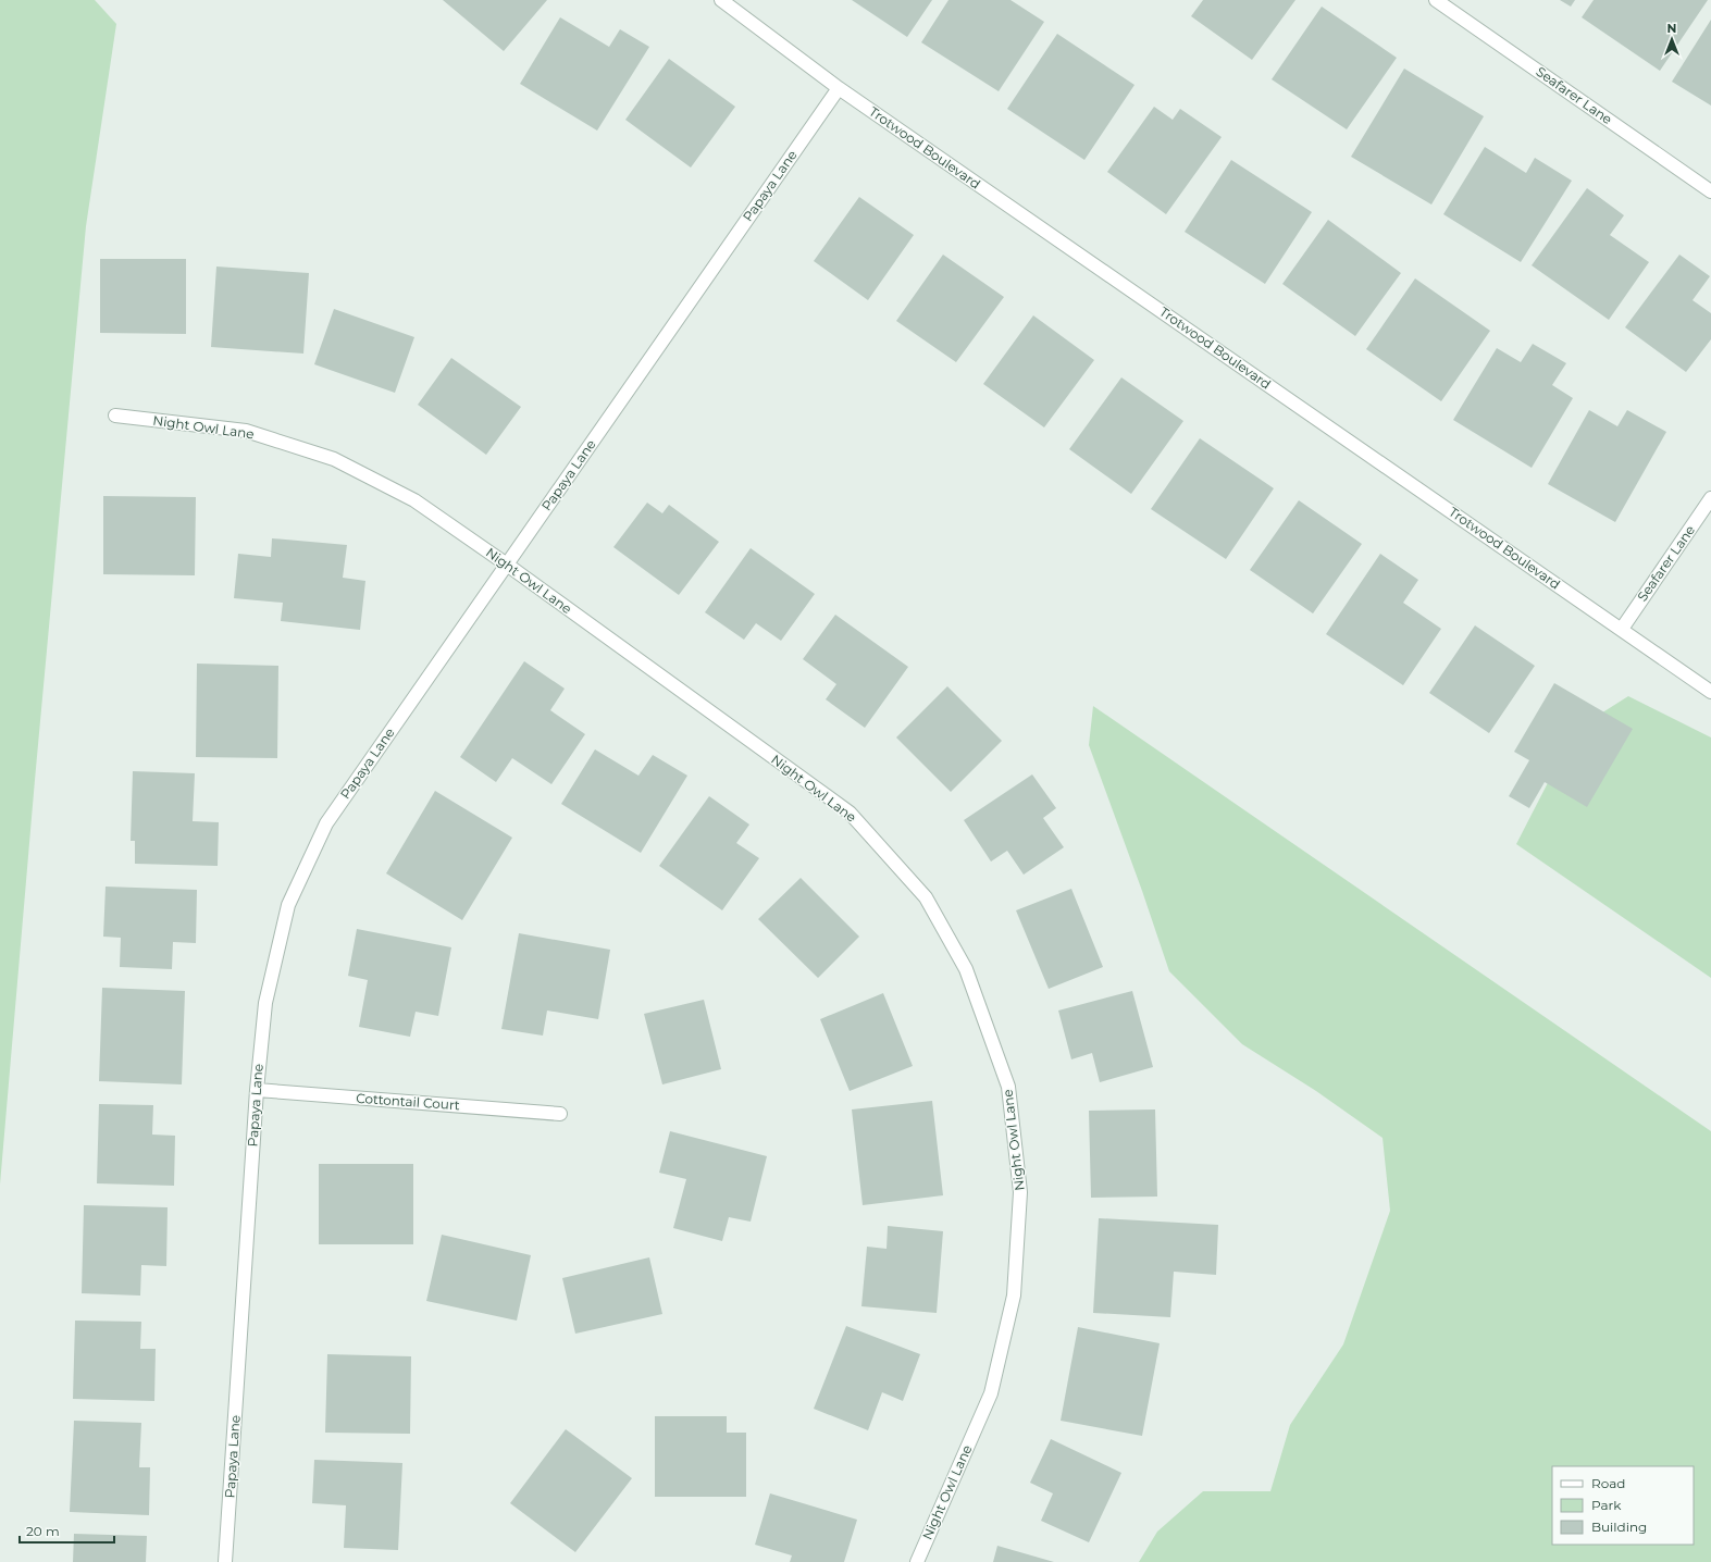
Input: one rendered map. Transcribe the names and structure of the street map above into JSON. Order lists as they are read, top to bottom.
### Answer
{
  "streets": {
    "street": [
      "Seafarer Lane",
      "Trotwood Boulevard",
      "Papaya Lane",
      "Night Owl Lane",
      "Cottontail Court"
    ]
  },
  "crossings": [
    ["Seafarer Lane", "Trotwood Boulevard"],
    ["Trotwood Boulevard", "Papaya Lane"],
    ["Papaya Lane", "Night Owl Lane"],
    ["Papaya Lane", "Cottontail Court"]
  ],
  "legend": ["Road", "Park", "Building"],
  "scale_bar": "20 m",
  "north": "top"
}
